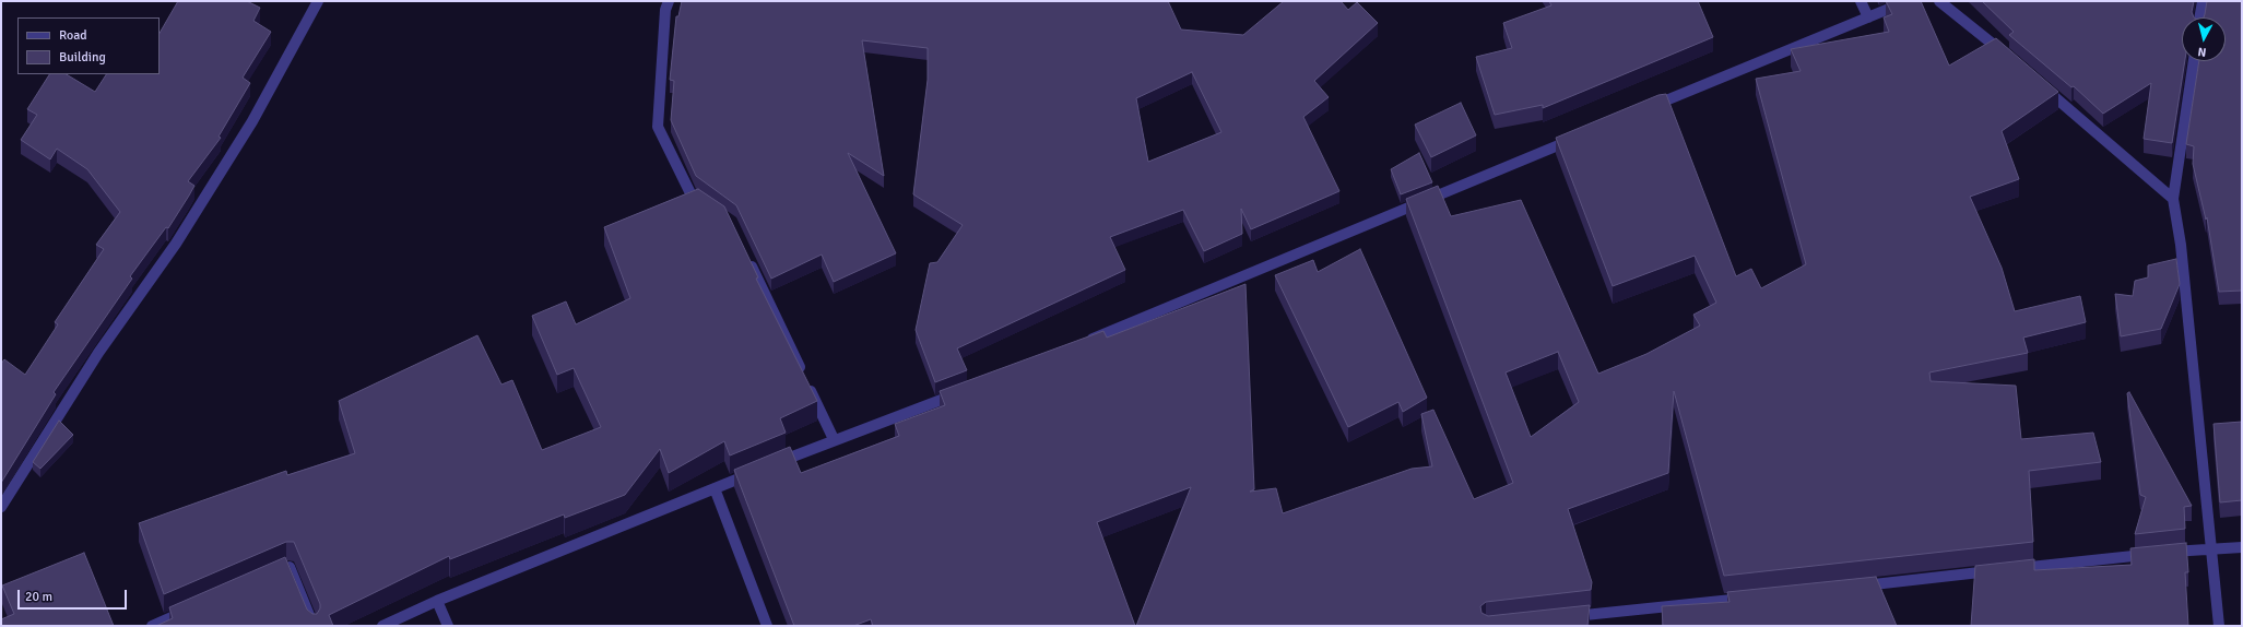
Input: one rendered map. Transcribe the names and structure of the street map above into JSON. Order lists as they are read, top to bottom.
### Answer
{
  "legend": ["Road", "Building"],
  "scale_bar": "20 m",
  "north": "bottom"
}
